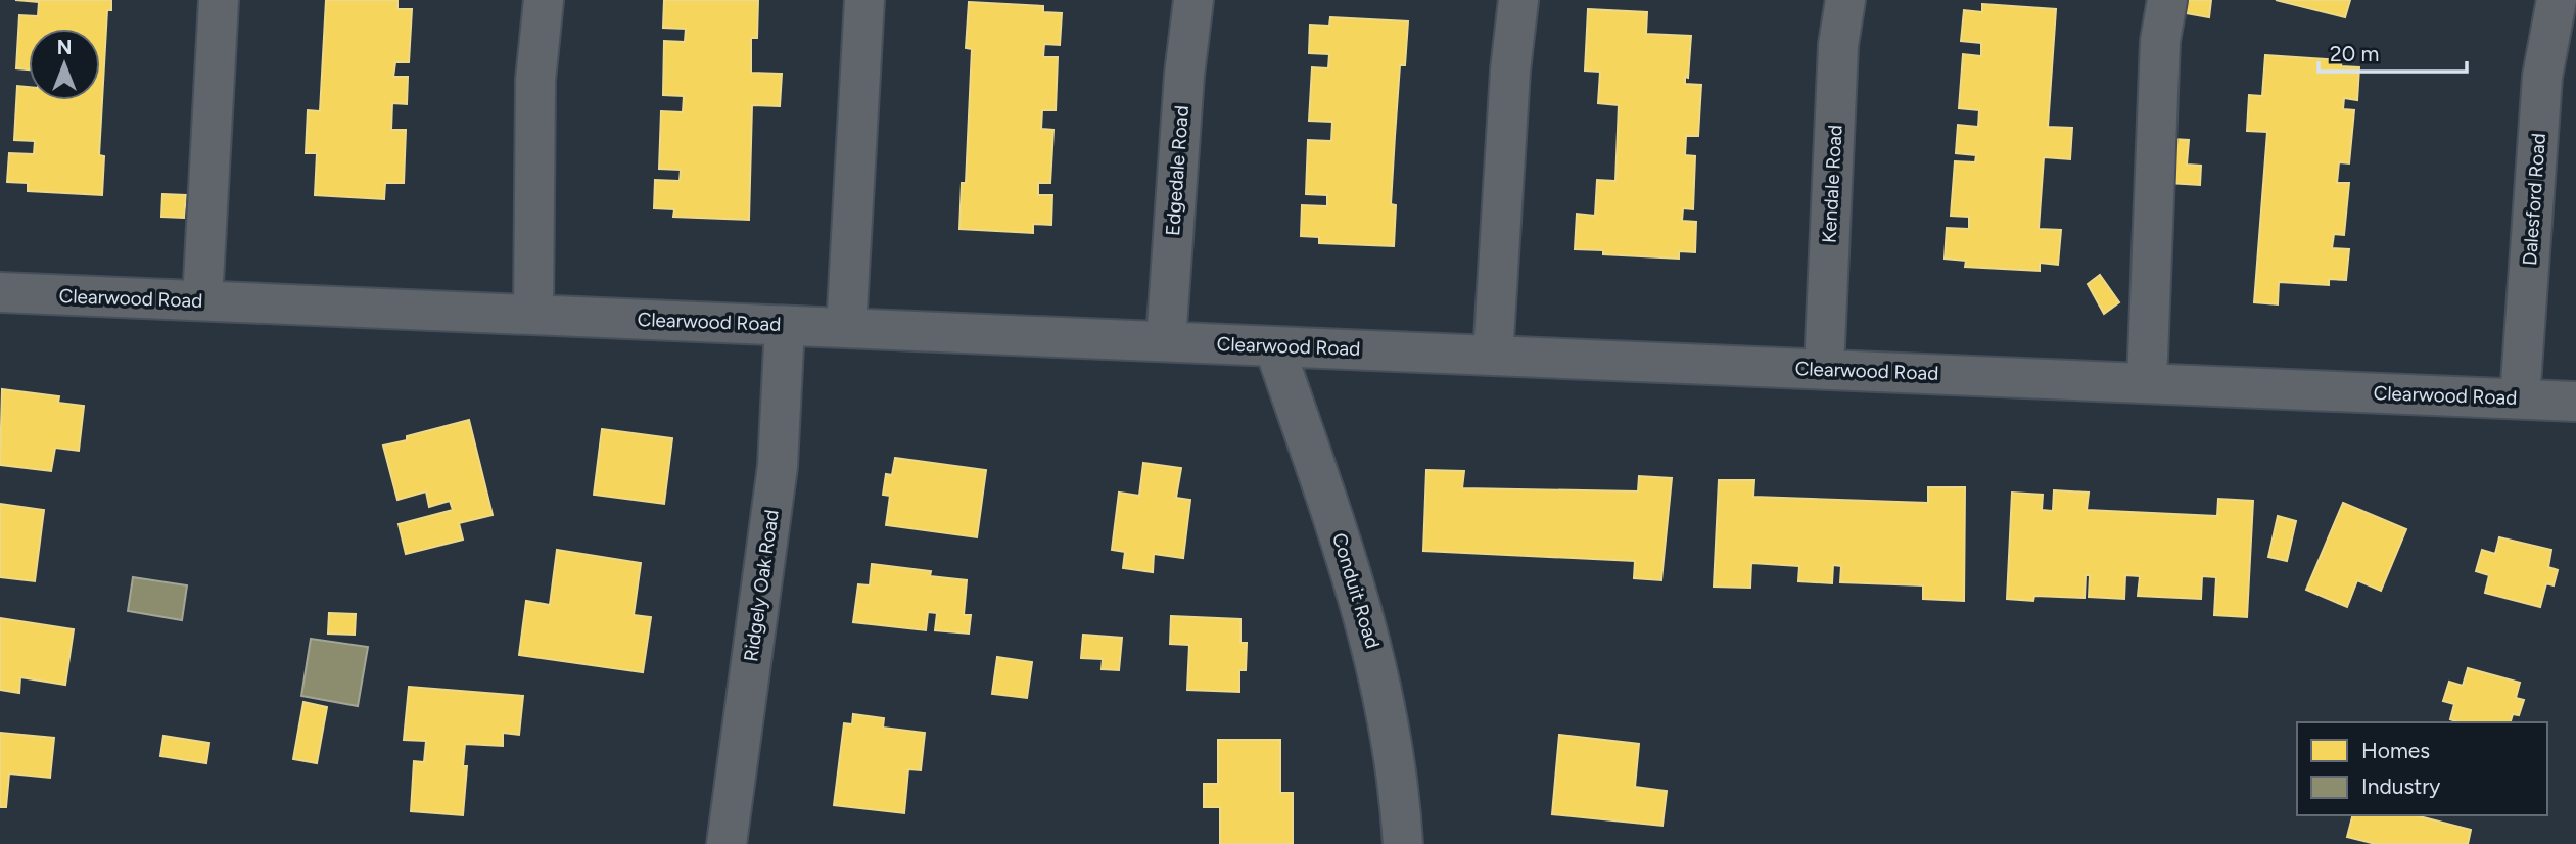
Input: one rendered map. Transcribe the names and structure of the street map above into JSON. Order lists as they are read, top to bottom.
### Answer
{
  "streets": {
    "street": [
      "Edgedale Road",
      "Kendale Road",
      "Dalesford Road",
      "Clearwood Road",
      "Ridgely Oak Road",
      "Conduit Road"
    ]
  },
  "crossings": [
    ["Edgedale Road", "Clearwood Road"],
    ["Kendale Road", "Clearwood Road"],
    ["Dalesford Road", "Clearwood Road"],
    ["Clearwood Road", "Ridgely Oak Road"],
    ["Clearwood Road", "Conduit Road"]
  ],
  "legend": ["Homes", "Industry"],
  "scale_bar": "20 m",
  "north": "top"
}
